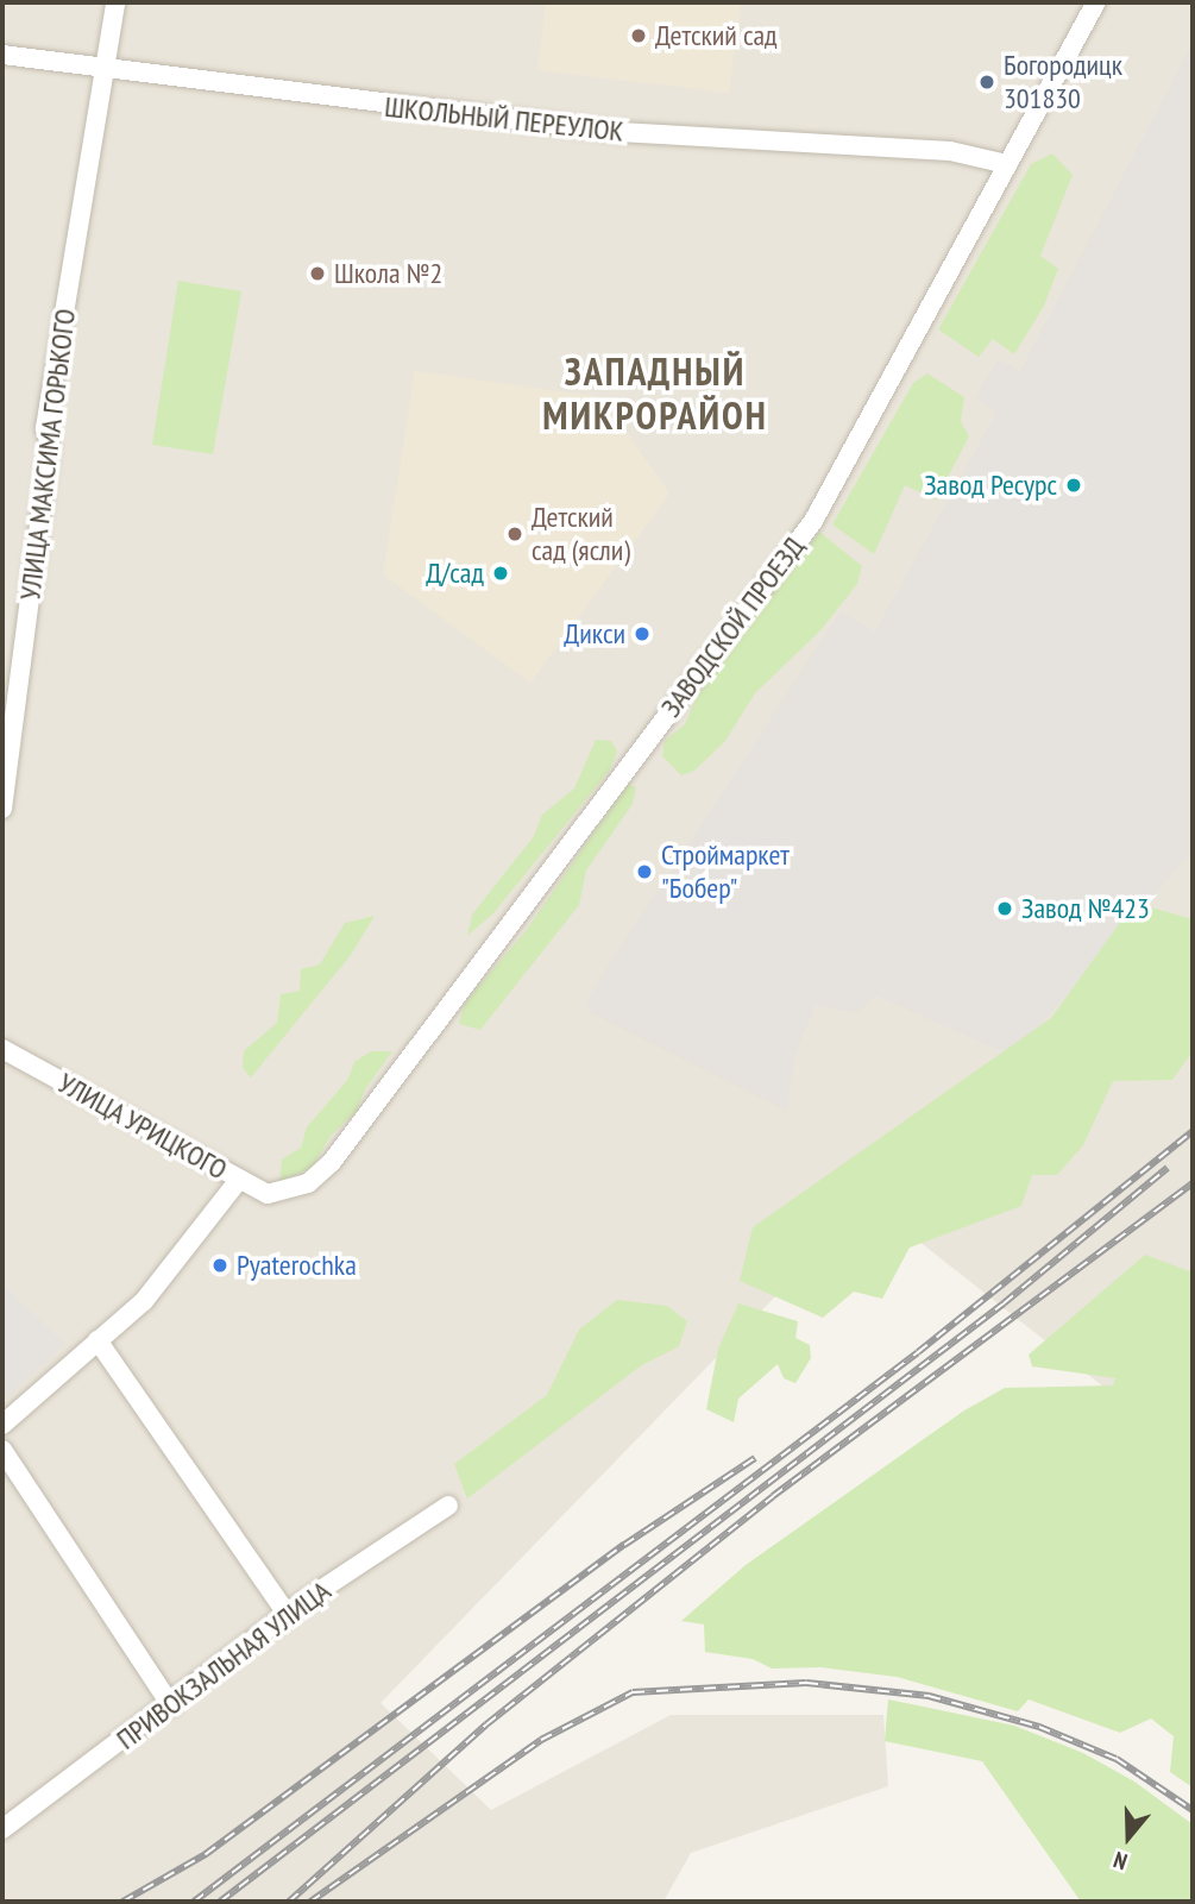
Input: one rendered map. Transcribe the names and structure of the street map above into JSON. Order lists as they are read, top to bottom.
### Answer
{
  "streets": {
    "street": [
      "ШКОЛЬНЫЙ ПЕРЕУЛОК",
      "УЛИЦА МАКСИМА ГОРЬКОГО",
      "ЗАВОДСКОЙ ПРОЕЗД",
      "УЛИЦА УРИЦКОГО",
      "ПРИВОКЗАЛЬНАЯ УЛИЦА"
    ]
  },
  "crossings": [
    ["ШКОЛЬНЫЙ ПЕРЕУЛОК", "УЛИЦА МАКСИМА ГОРЬКОГО"],
    ["ШКОЛЬНЫЙ ПЕРЕУЛОК", "ЗАВОДСКОЙ ПРОЕЗД"],
    ["ЗАВОДСКОЙ ПРОЕЗД", "УЛИЦА УРИЦКОГО"]
  ],
  "districts": ["ЗАПАДНЫЙ МИКРОРАЙОН"],
  "places": [
    "Детский сад",
    "Богородицк 301830",
    "Школа №2",
    "Завод Ресурс",
    "Детский сад (ясли)",
    "Д/сад",
    "Дикси",
    "Строймаркет \"Бобер\"",
    "Завод №423",
    "Pyaterochka"
  ],
  "north": "bottom"
}
